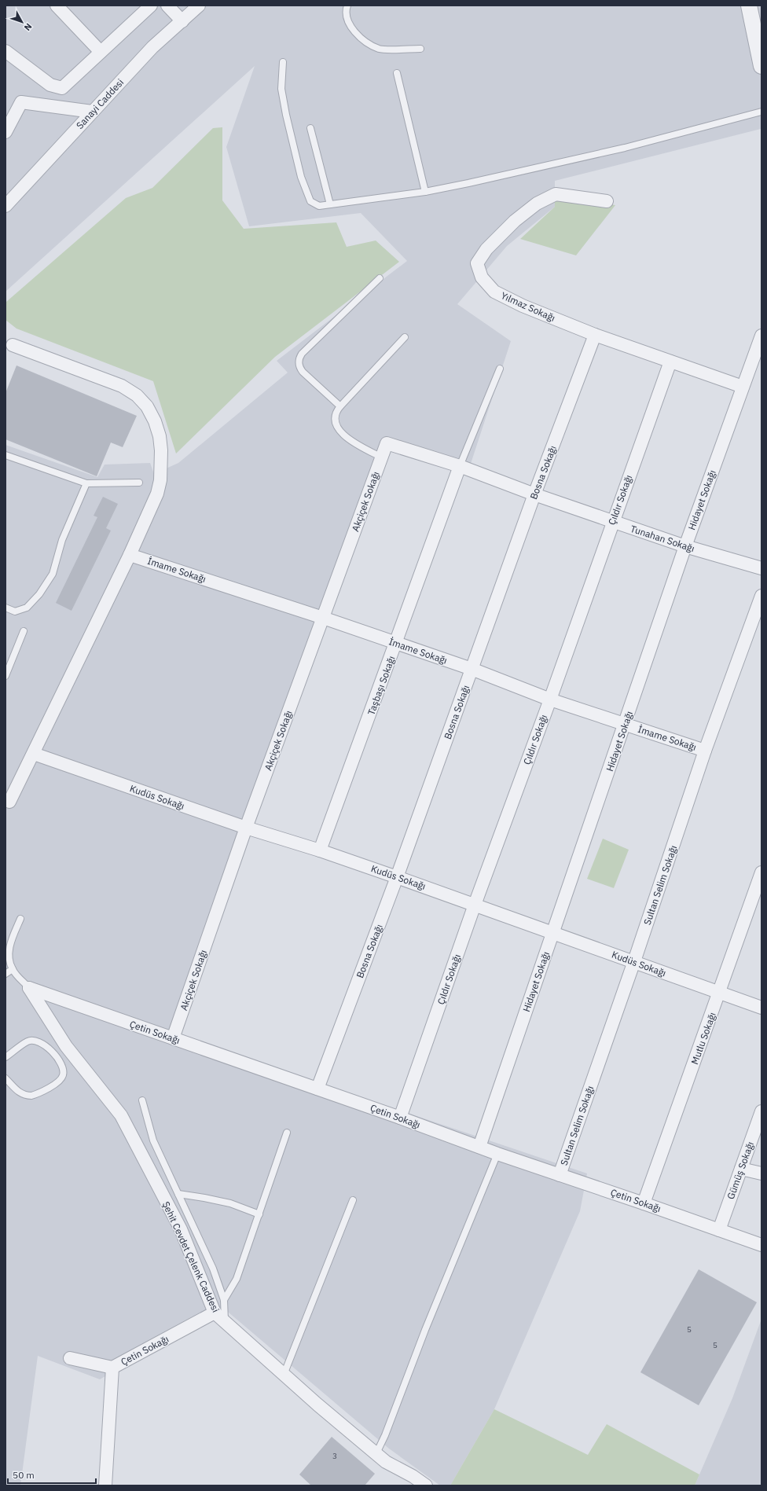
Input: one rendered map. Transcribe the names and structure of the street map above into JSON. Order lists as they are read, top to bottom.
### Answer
{
  "streets": {
    "street": [
      "Sanayi Caddesi",
      "Yılmaz Sokağı",
      "Bosna Sokağı",
      "Çıldır Sokağı",
      "Hidayet Sokağı",
      "Akçiçek Sokağı",
      "Tunahan Sokağı",
      "İmame Sokağı",
      "Taşbaşı Sokağı",
      "Kudüs Sokağı",
      "Sultan Selim Sokağı",
      "Çetin Sokağı",
      "Mutlu Sokağı",
      "Gümüş Sokağı",
      "Şehit Cevdet Çelenk Caddesi"
    ]
  },
  "crossings": [
    ["Yılmaz Sokağı", "Bosna Sokağı"],
    ["Yılmaz Sokağı", "Çıldır Sokağı"],
    ["Yılmaz Sokağı", "Hidayet Sokağı"],
    ["Bosna Sokağı", "Tunahan Sokağı"],
    ["Bosna Sokağı", "İmame Sokağı"],
    ["Bosna Sokağı", "Kudüs Sokağı"],
    ["Bosna Sokağı", "Çetin Sokağı"],
    ["Çıldır Sokağı", "Tunahan Sokağı"],
    ["Çıldır Sokağı", "İmame Sokağı"],
    ["Çıldır Sokağı", "Kudüs Sokağı"],
    ["Çıldır Sokağı", "Çetin Sokağı"],
    ["Hidayet Sokağı", "Tunahan Sokağı"],
    ["Hidayet Sokağı", "İmame Sokağı"],
    ["Hidayet Sokağı", "Kudüs Sokağı"],
    ["Hidayet Sokağı", "Çetin Sokağı"],
    ["Akçiçek Sokağı", "Tunahan Sokağı"],
    ["Akçiçek Sokağı", "İmame Sokağı"],
    ["Akçiçek Sokağı", "Kudüs Sokağı"],
    ["Akçiçek Sokağı", "Çetin Sokağı"],
    ["Tunahan Sokağı", "Taşbaşı Sokağı"],
    ["İmame Sokağı", "Taşbaşı Sokağı"],
    ["İmame Sokağı", "Sultan Selim Sokağı"],
    ["Taşbaşı Sokağı", "Kudüs Sokağı"],
    ["Kudüs Sokağı", "Sultan Selim Sokağı"],
    ["Kudüs Sokağı", "Mutlu Sokağı"],
    ["Sultan Selim Sokağı", "Çetin Sokağı"],
    ["Çetin Sokağı", "Mutlu Sokağı"],
    ["Çetin Sokağı", "Gümüş Sokağı"],
    ["Çetin Sokağı", "Şehit Cevdet Çelenk Caddesi"]
  ],
  "house_numbers": ["5", "5", "3"],
  "scale_bar": "50 m",
  "north": "bottom right"
}
